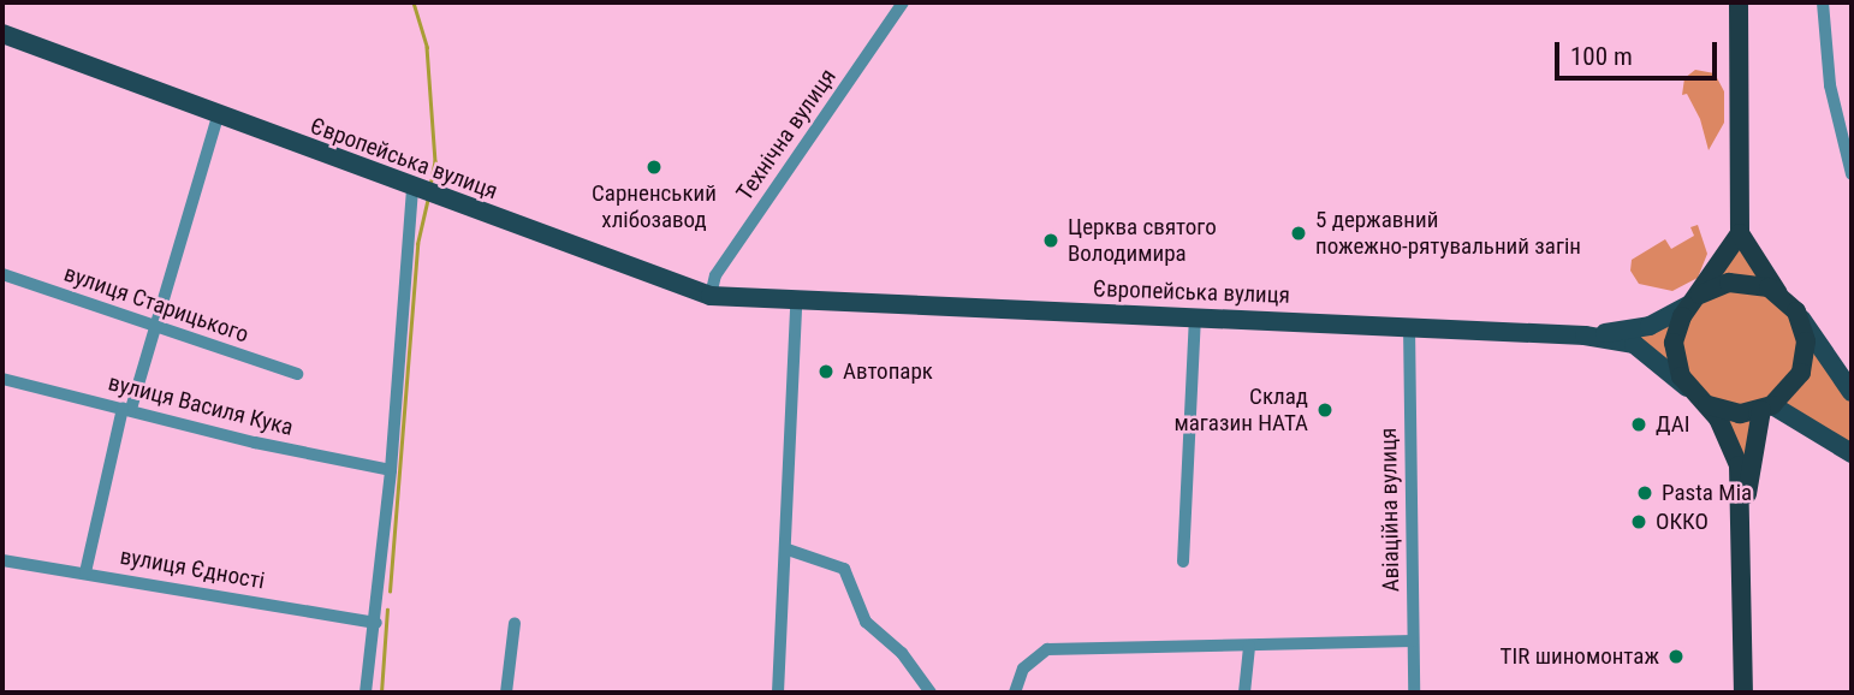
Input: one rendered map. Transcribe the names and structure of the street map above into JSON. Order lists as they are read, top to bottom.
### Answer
{
  "streets": {
    "main road": ["Європейська вулиця"],
    "street": [
      "Технічна вулиця",
      "вулиця Старицького",
      "вулиця Василя Кука",
      "Авіаційна вулиця",
      "вулиця Єдності"
    ]
  },
  "crossings": [
    ["Технічна вулиця", "Європейська вулиця"],
    ["Європейська вулиця", "Авіаційна вулиця"]
  ],
  "places": [
    "Сарненський хлібозавод",
    "5 державний пожежно-рятувальний загін",
    "Церква святого Володимира",
    "Автопарк",
    "Склад магазин НАТА",
    "ДАІ",
    "Pasta Mia",
    "ОККО",
    "TIR шиномонтаж"
  ],
  "scale_bar": "100 m"
}
